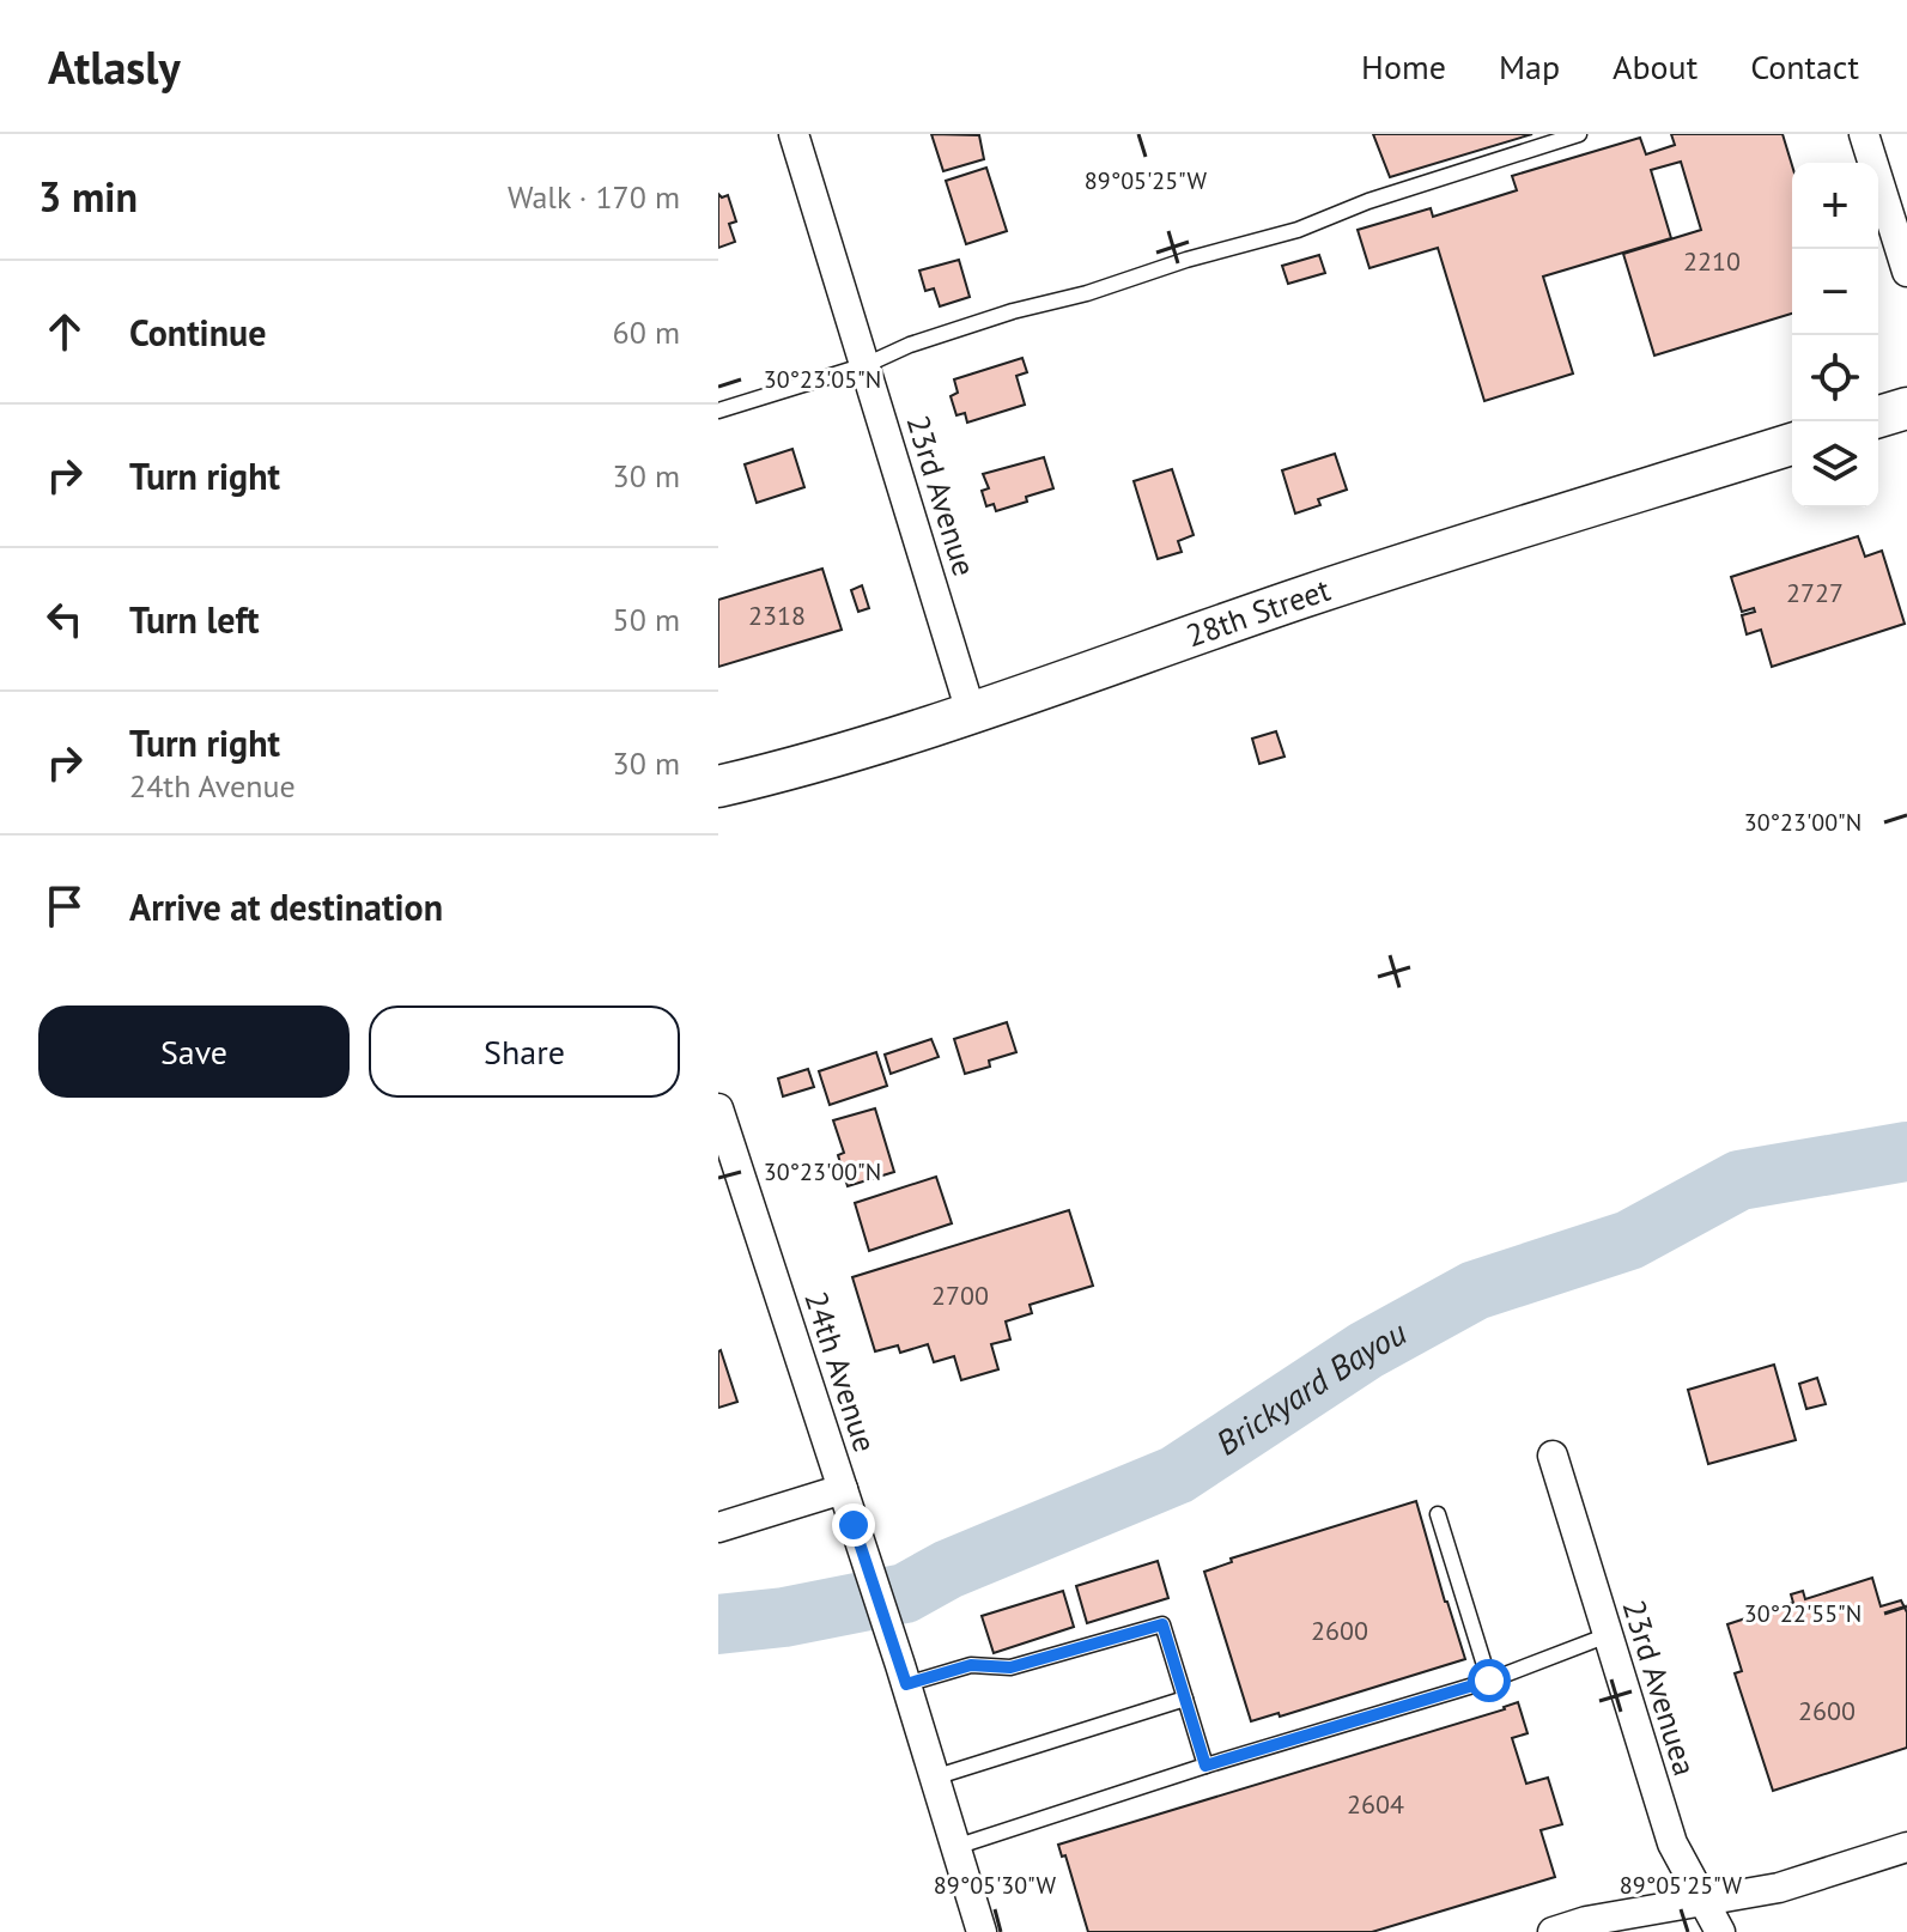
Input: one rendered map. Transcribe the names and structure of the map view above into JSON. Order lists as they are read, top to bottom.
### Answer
{
  "streets": {
    "main road": ["28th Street"],
    "street": ["23rd Avenue", "24th Avenue", "23rd Avenuea"]
  },
  "crossings": [
    ["23rd Avenue", "28th Street"]
  ],
  "water": ["Brickyard Bayou"],
  "house_numbers": [
    "2210",
    "2727",
    "2318",
    "2700",
    "2600",
    "2600",
    "2604"
  ],
  "page": {
    "header": "Atlasly",
    "nav": [
      "Home",
      "Map",
      "About",
      "Contact"
    ],
    "heading": ["3 min", "Walk · 170 m"],
    "map_buttons": ["+", "−"],
    "list": [
      ["Continue", "60 m"],
      ["Turn right", "30 m"],
      ["Turn left", "50 m"],
      ["Turn right", "24th Avenue", "30 m"],
      "Arrive at destination"
    ],
    "buttons": ["Save", "Share"]
  },
  "coordinates": [
    "89°05'25\"W",
    "30°23'05\"N",
    "30°23'00\"N",
    "30°22'55\"N",
    "89°05'30\"W"
  ]
}
